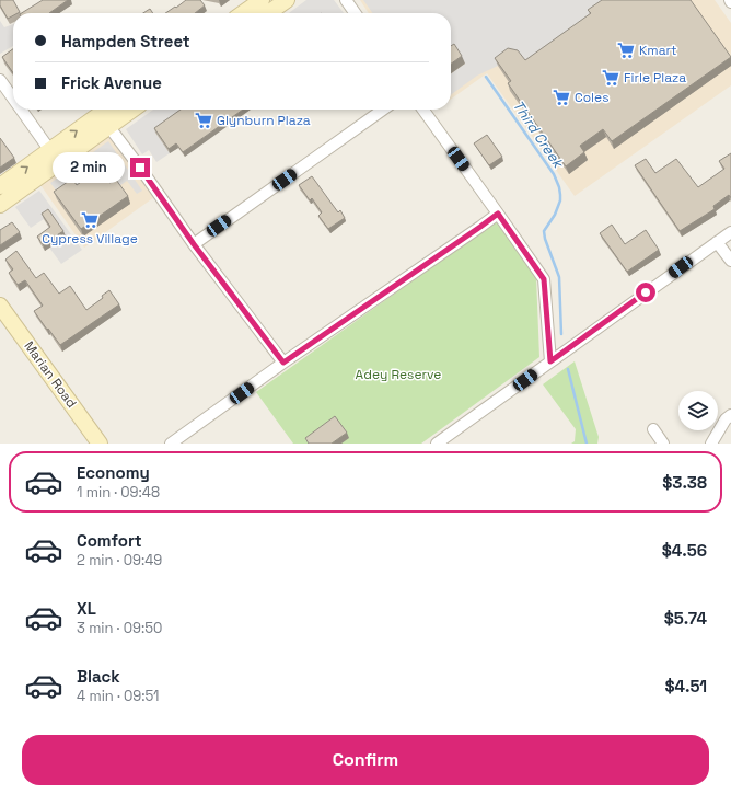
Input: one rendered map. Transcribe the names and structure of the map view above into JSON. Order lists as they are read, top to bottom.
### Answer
{
  "streets": {
    "main road": ["Marian Road"]
  },
  "water": ["Third Creek"],
  "parks": ["Adey Reserve"],
  "places": {
    "supermarket": [
      "Kmart",
      "Firle Plaza",
      "Coles",
      "Glynburn Plaza",
      "Cypress Village"
    ]
  },
  "page": {
    "banner": ["Hampden Street", "Frick Avenue"],
    "bubble": "2 min",
    "list": [
      {
        "name": "Economy",
        "note": "1 min · 09:48",
        "value": "$3.38"
      },
      {
        "name": "Comfort",
        "note": "2 min · 09:49",
        "value": "$4.56"
      },
      {
        "name": "XL",
        "note": "3 min · 09:50",
        "value": "$5.74"
      },
      {
        "name": "Black",
        "note": "4 min · 09:51",
        "value": "$4.51"
      }
    ],
    "buttons": "Confirm"
  }
}
